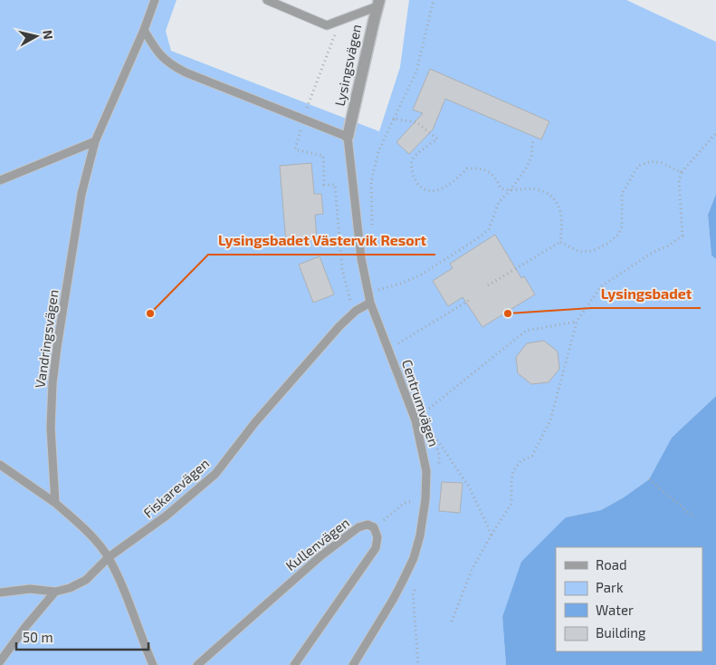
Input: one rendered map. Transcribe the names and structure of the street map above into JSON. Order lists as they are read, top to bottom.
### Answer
{
  "streets": {
    "street": ["Lysingsvägen"],
    "lane": [
      "Vandringsvägen",
      "Centrumvägen",
      "Fiskarevägen",
      "Kullenvägen"
    ]
  },
  "crossings": [
    ["Lysingsvägen", "Centrumvägen"],
    ["Centrumvägen", "Fiskarevägen"]
  ],
  "places": ["Lysingsbadet Västervik Resort", "Lysingsbadet"],
  "legend": [
    "Road",
    "Park",
    "Water",
    "Building"
  ],
  "scale_bar": "50 m",
  "north": "right"
}
